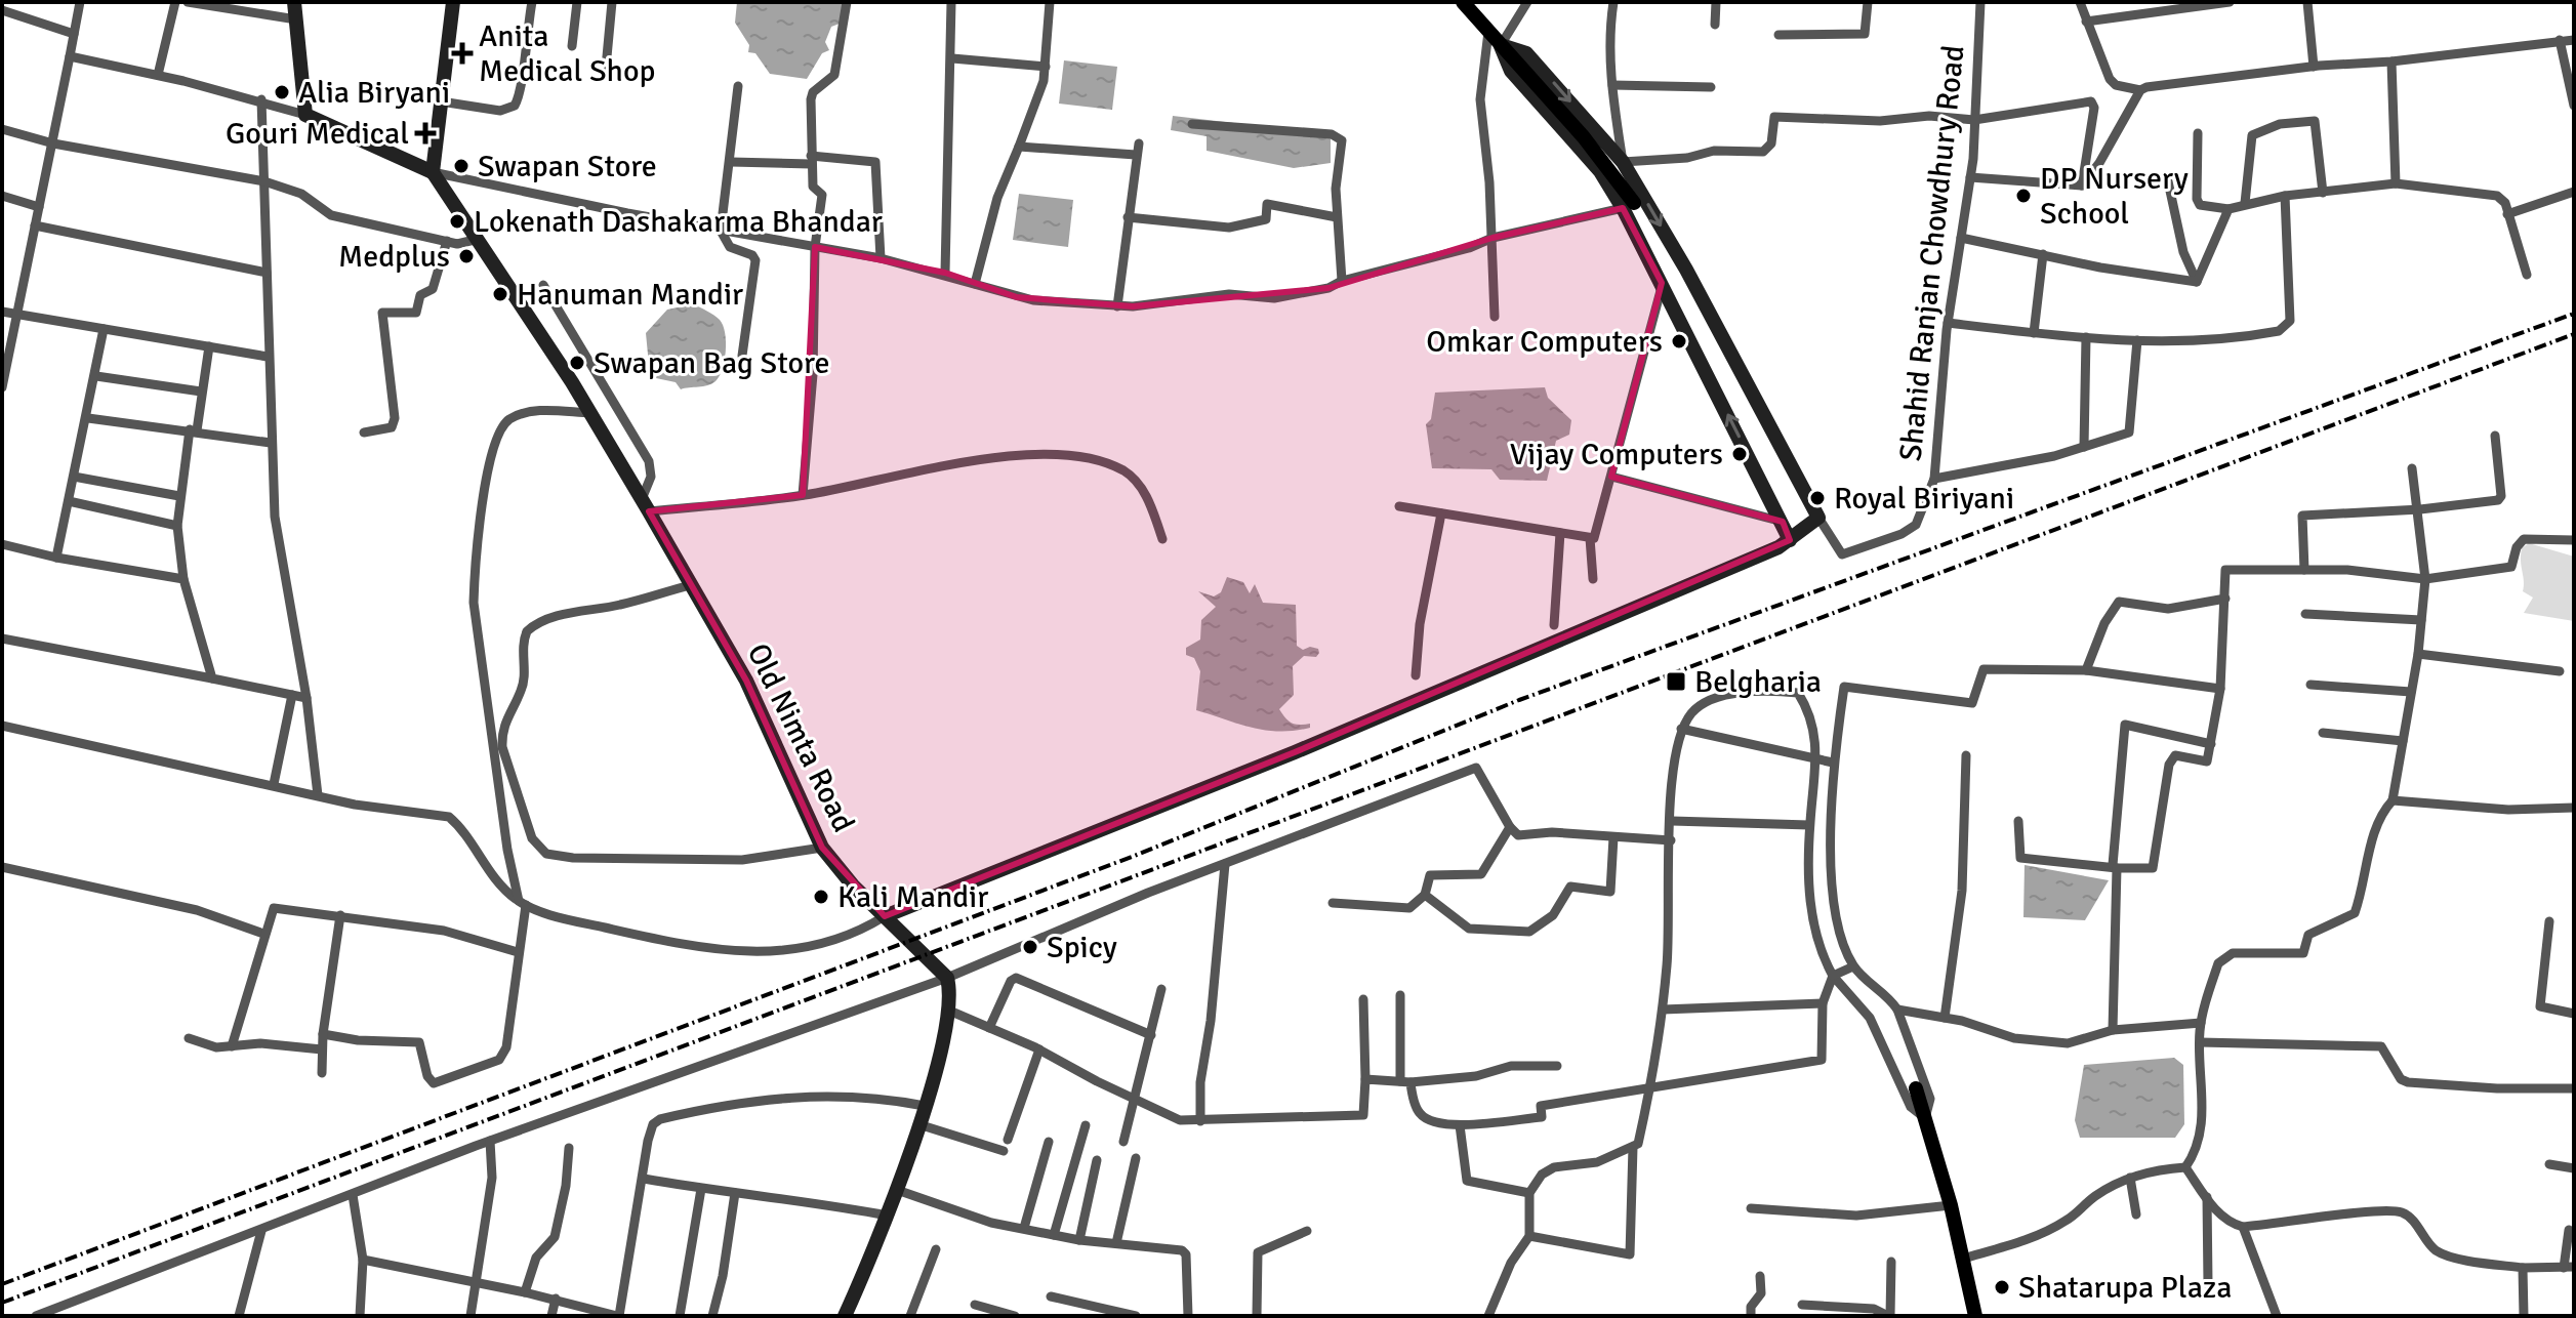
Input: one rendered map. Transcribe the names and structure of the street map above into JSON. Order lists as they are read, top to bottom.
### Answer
{
  "streets": {
    "street": ["Shahid Ranjan Chowdhury Road", "Old Nimta Road"]
  },
  "places": {
    "health": ["Anita Medical Shop", "Gouri Medical"],
    "other": [
      "Alia Biryani",
      "Swapan Store",
      "DP Nursery School",
      "Lokenath Dashakarma Bhandar",
      "Medplus",
      "Hanuman Mandir",
      "Omkar Computers",
      "Swapan Bag Store",
      "Vijay Computers",
      "Royal Biriyani",
      "Kali Mandir",
      "Spicy",
      "Shatarupa Plaza"
    ],
    "transit": ["Belgharia"]
  }
}
